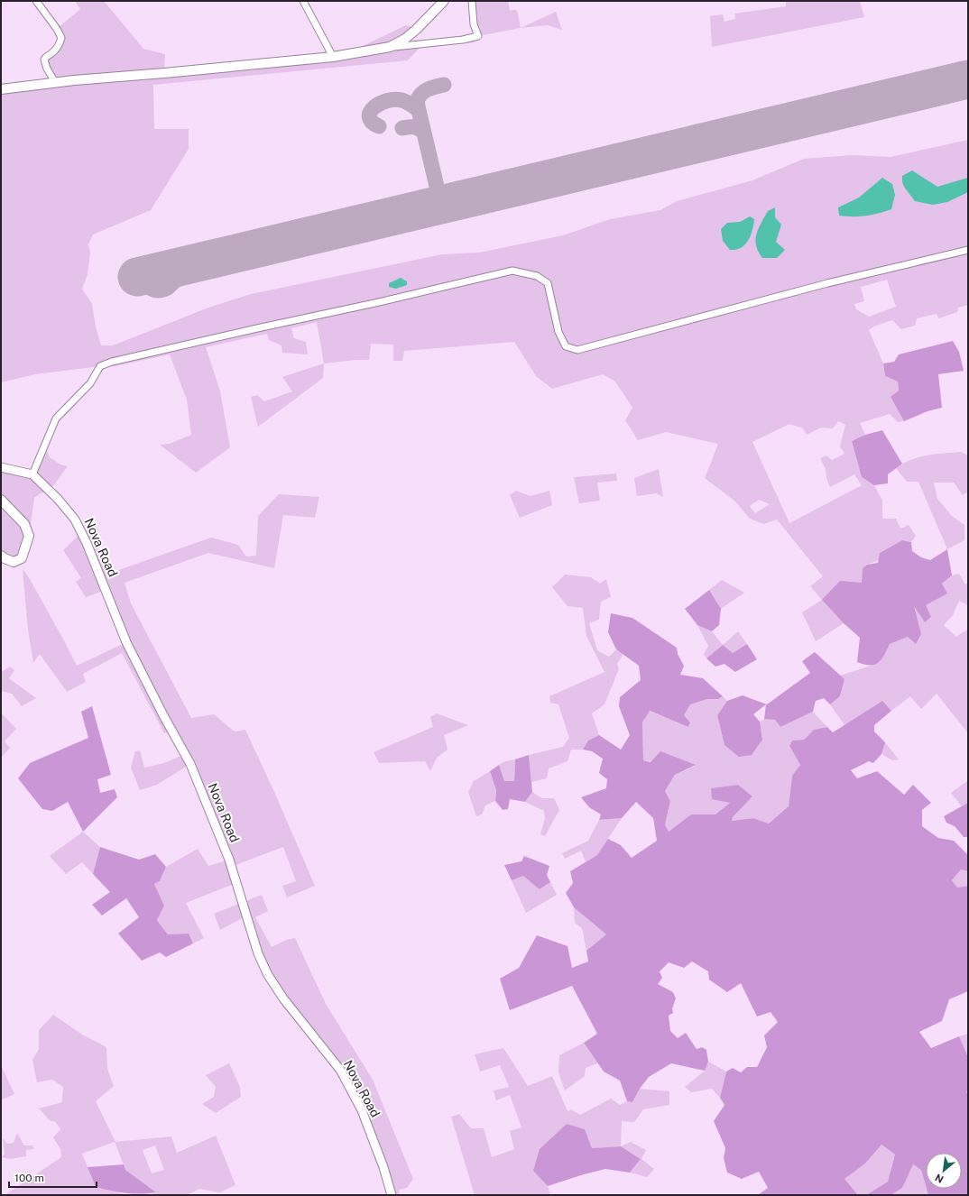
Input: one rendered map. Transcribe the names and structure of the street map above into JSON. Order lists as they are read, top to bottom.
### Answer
{
  "streets": {
    "street": ["Nova Road"]
  },
  "scale_bar": "100 m",
  "north": "bottom left"
}
